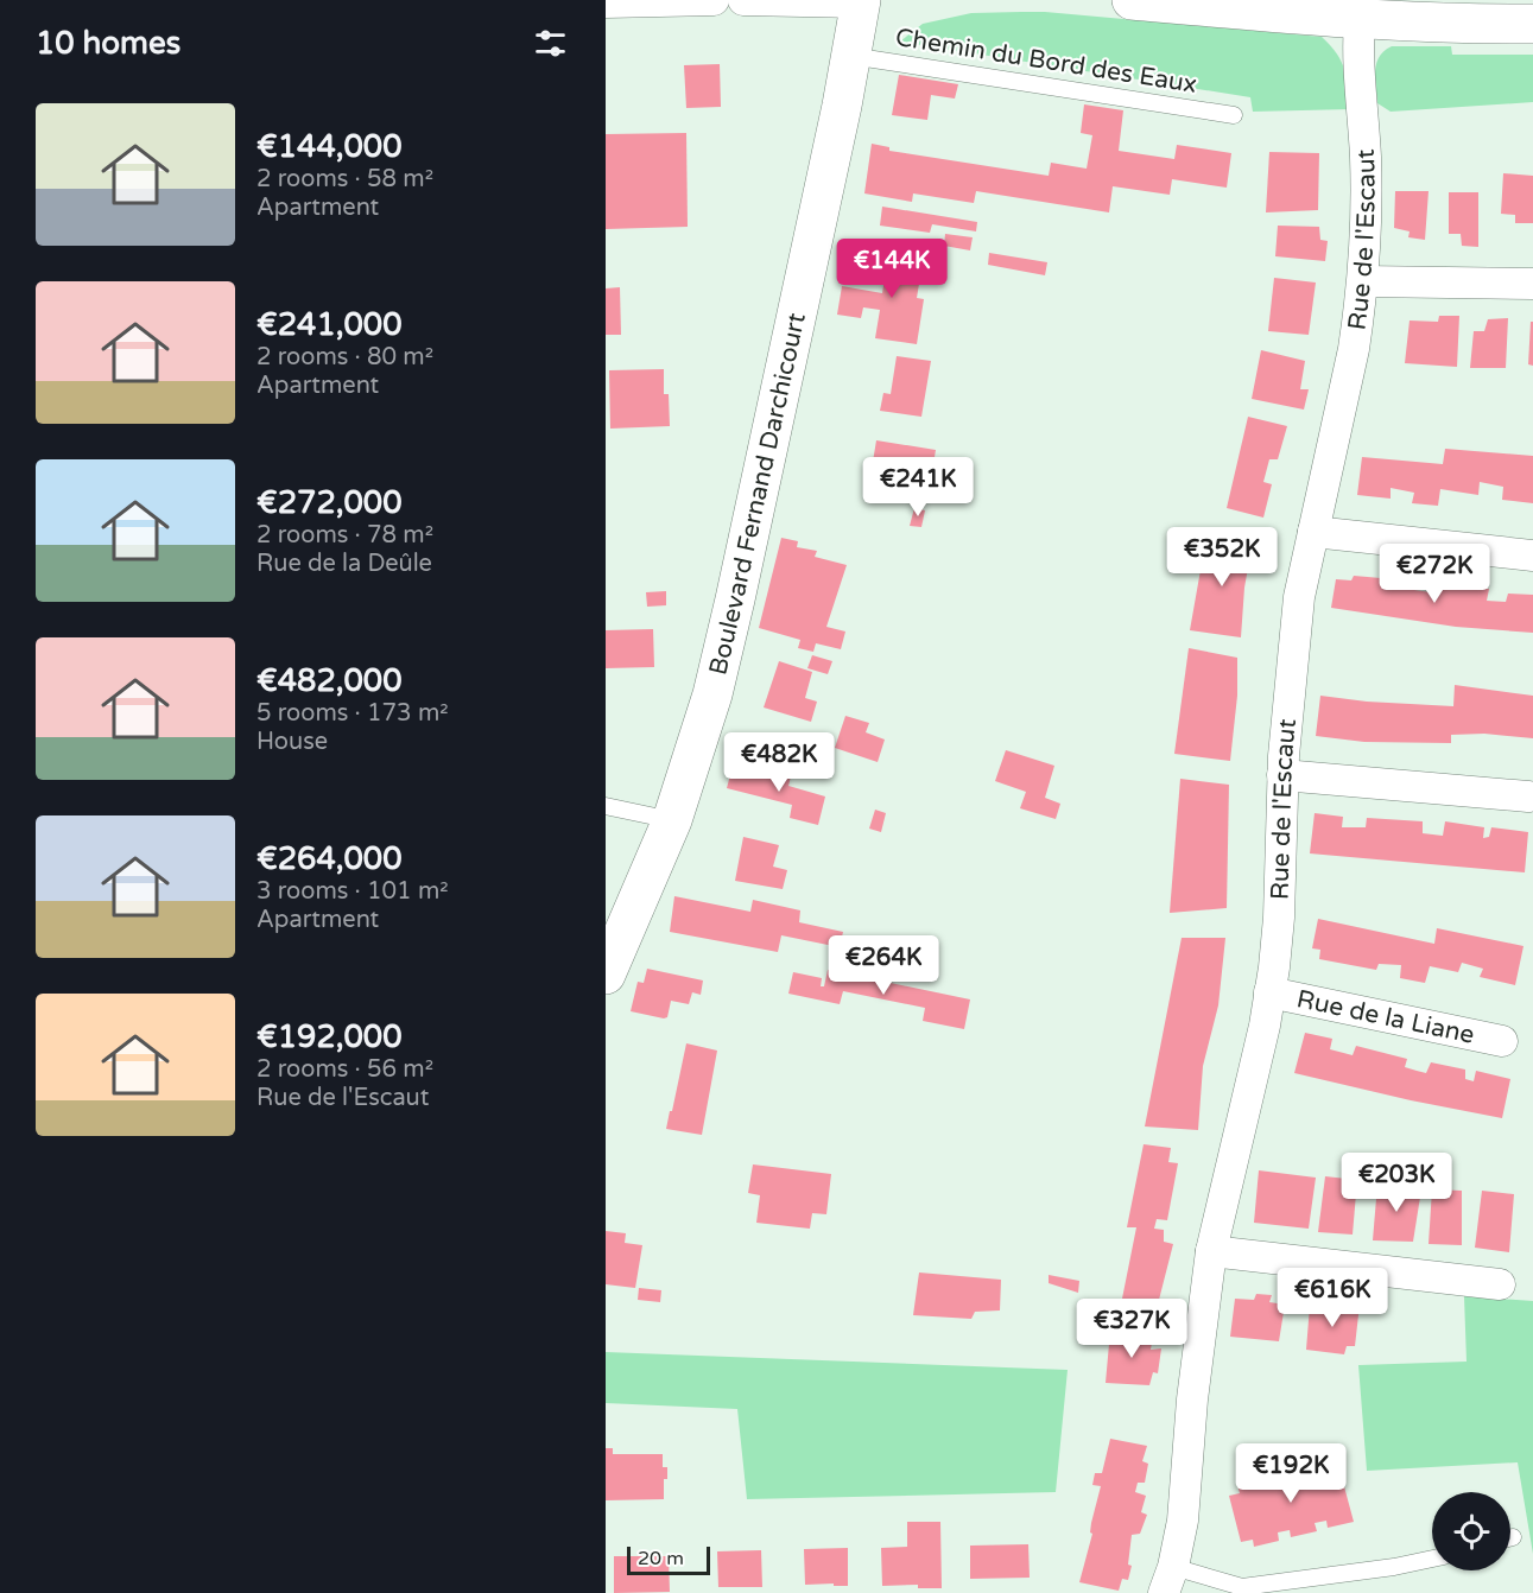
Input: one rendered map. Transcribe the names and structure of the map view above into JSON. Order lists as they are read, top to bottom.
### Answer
{
  "streets": {
    "main road": ["Boulevard Fernand Darchicourt"],
    "street": ["Rue de l'Escaut", "Rue de la Liane"],
    "lane": ["Chemin du Bord des Eaux"]
  },
  "crossings": [
    ["Chemin du Bord des Eaux", "Boulevard Fernand Darchicourt"],
    ["Rue de l'Escaut", "Rue de la Liane"]
  ],
  "scale_bar": "20 m",
  "page": {
    "heading": "10 homes",
    "list": [
      {
        "name": "€144,000",
        "note": "2 rooms · 58 m² · Apartment"
      },
      {
        "name": "€241,000",
        "note": "2 rooms · 80 m² · Apartment"
      },
      {
        "name": "€272,000",
        "note": "2 rooms · 78 m² · Rue de la Deûle"
      },
      {
        "name": "€482,000",
        "note": "5 rooms · 173 m² · House"
      },
      {
        "name": "€264,000",
        "note": "3 rooms · 101 m² · Apartment"
      },
      {
        "name": "€192,000",
        "note": "2 rooms · 56 m² · Rue de l'Escaut"
      }
    ],
    "price": [
      "€144K",
      "€241K",
      "€352K",
      "€272K",
      "€482K",
      "€264K",
      "€203K",
      "€616K",
      "€327K",
      "€192K"
    ],
    "scale": "20 m"
  }
}
